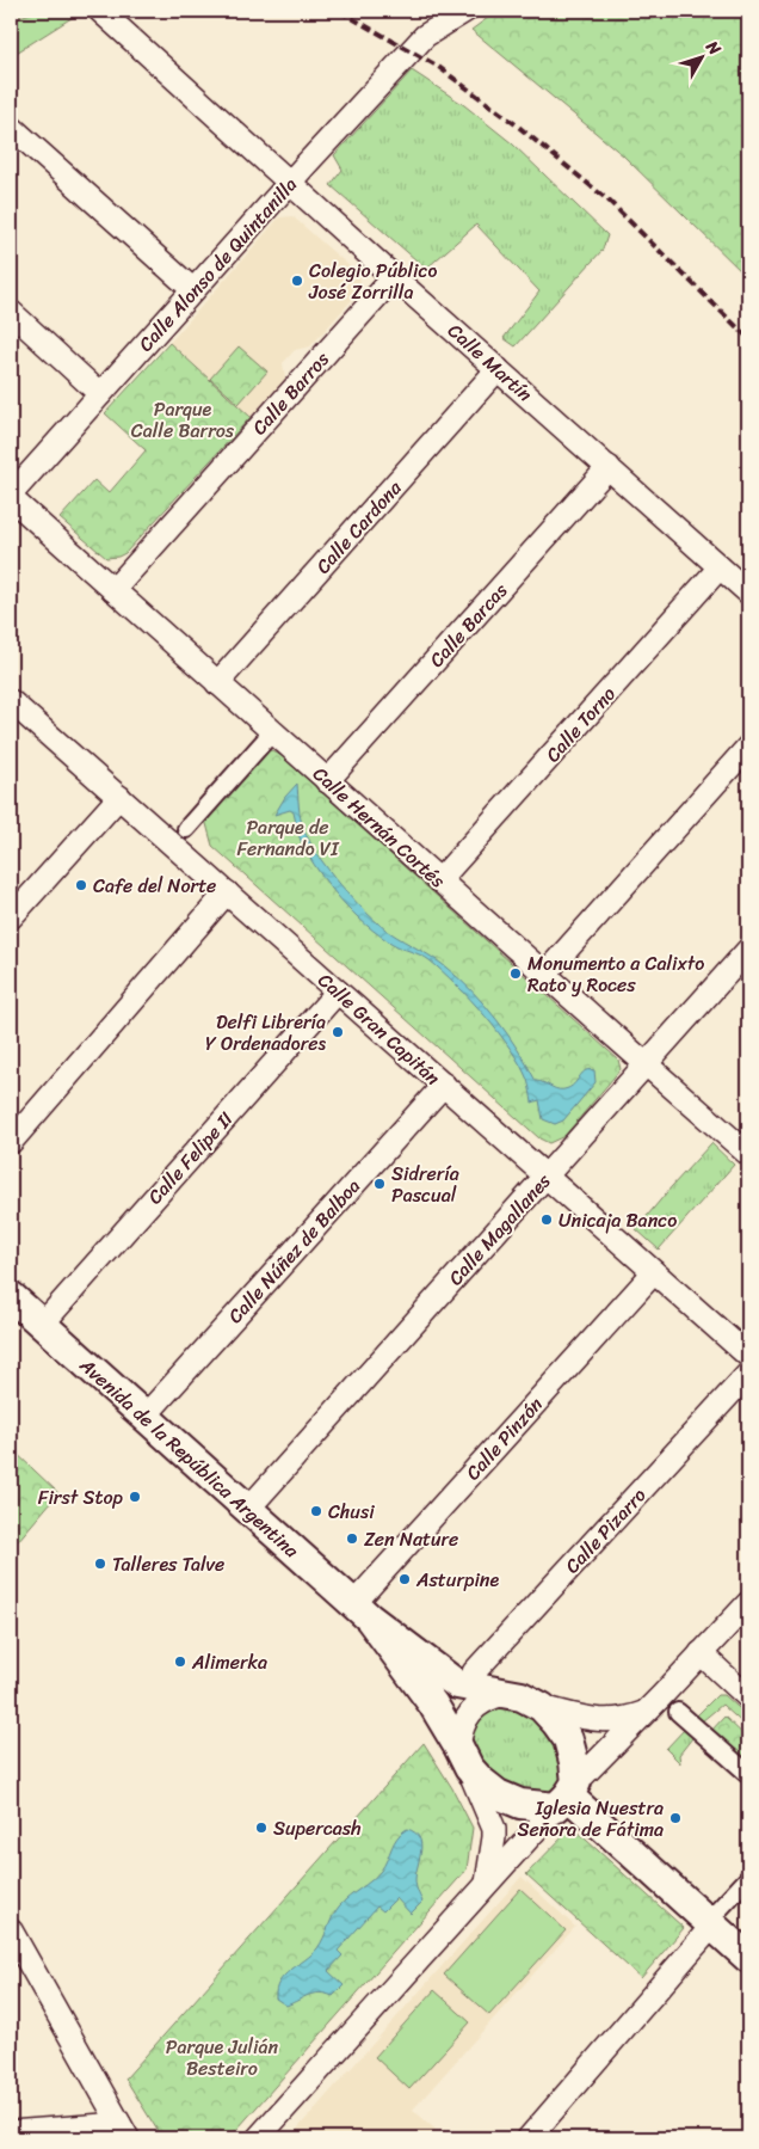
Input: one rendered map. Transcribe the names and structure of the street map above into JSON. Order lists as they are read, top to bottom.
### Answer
{
  "streets": {
    "street": [
      "Calle Alonso de Quintanilla",
      "Calle Martín",
      "Calle Barros",
      "Calle Cardona",
      "Calle Barcas",
      "Calle Torno",
      "Calle Hernán Cortés",
      "Calle Gran Capitán",
      "Calle Felipe II",
      "Calle Magallanes",
      "Calle Núñez de Balboa",
      "Calle Pinzón",
      "Avenida de la República Argentina",
      "Calle Pizarro"
    ]
  },
  "crossings": [
    ["Calle Alonso de Quintanilla", "Calle Martín"],
    ["Calle Alonso de Quintanilla", "Calle Hernán Cortés"],
    ["Calle Martín", "Calle Barros"],
    ["Calle Martín", "Calle Cardona"],
    ["Calle Martín", "Calle Barcas"],
    ["Calle Martín", "Calle Torno"],
    ["Calle Barros", "Calle Hernán Cortés"],
    ["Calle Cardona", "Calle Hernán Cortés"],
    ["Calle Barcas", "Calle Hernán Cortés"],
    ["Calle Torno", "Calle Hernán Cortés"],
    ["Calle Hernán Cortés", "Calle Magallanes"],
    ["Calle Gran Capitán", "Calle Felipe II"],
    ["Calle Gran Capitán", "Calle Magallanes"],
    ["Calle Gran Capitán", "Calle Núñez de Balboa"],
    ["Calle Gran Capitán", "Calle Pinzón"],
    ["Calle Felipe II", "Avenida de la República Argentina"],
    ["Calle Magallanes", "Avenida de la República Argentina"],
    ["Calle Núñez de Balboa", "Avenida de la República Argentina"],
    ["Calle Pinzón", "Avenida de la República Argentina"],
    ["Avenida de la República Argentina", "Calle Pizarro"]
  ],
  "parks": ["Parque Calle Barros", "Parque de Fernando VI", "Parque Julián Besteiro"],
  "places": [
    "Colegio Público José Zorrilla",
    "Cafe del Norte",
    "Monumento a Calixto Rato y Roces",
    "Delfi Librería Y Ordenadores",
    "Sidrería Pascual",
    "Unicaja Banco",
    "First Stop",
    "Chusi",
    "Zen Nature",
    "Talleres Talve",
    "Asturpine",
    "Alimerka",
    "Iglesia Nuestra Señora de Fátima",
    "Supercash"
  ],
  "north": "top right"
}
